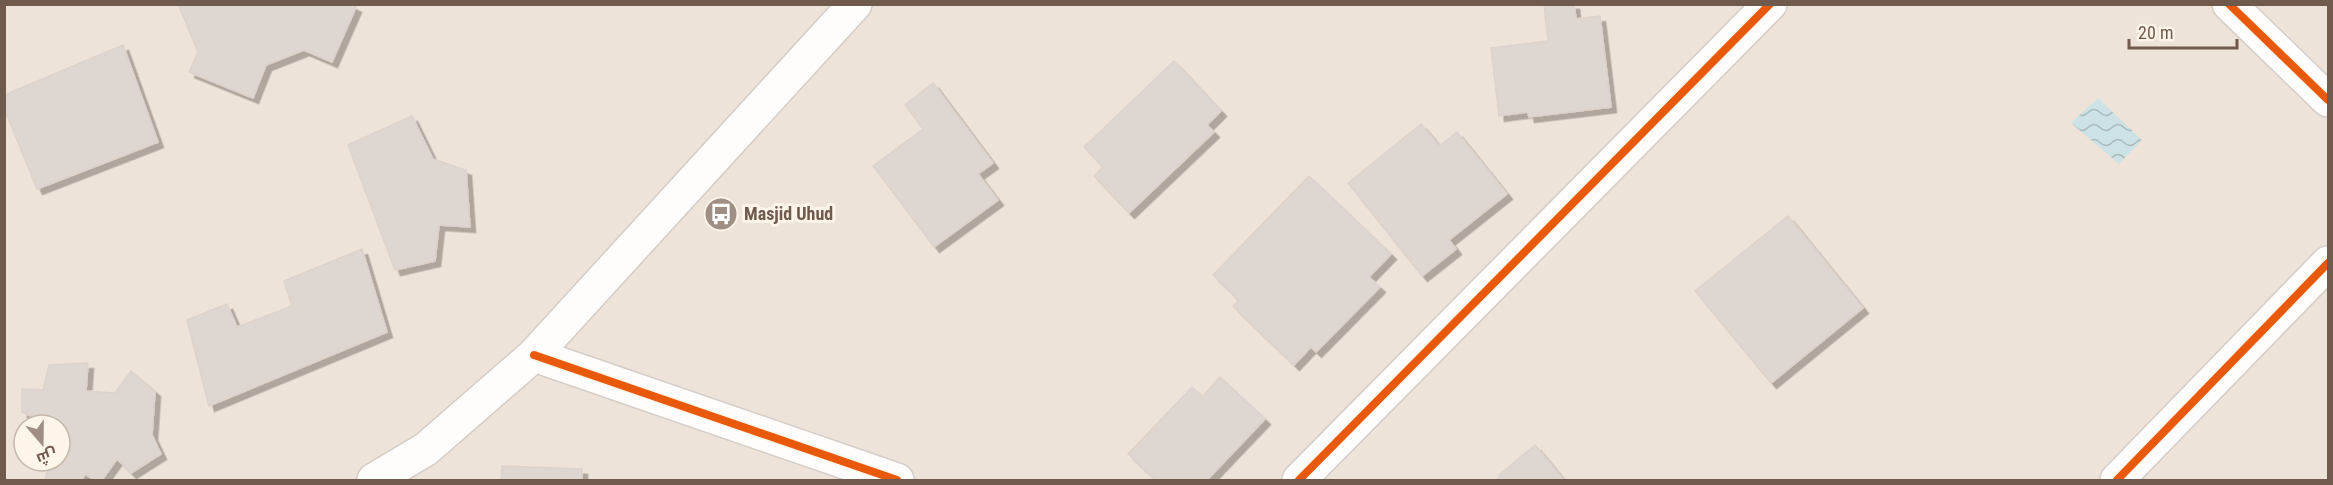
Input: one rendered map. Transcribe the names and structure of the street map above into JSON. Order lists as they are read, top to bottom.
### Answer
{
  "places": {
    "bus stop": ["Masjid Uhud"]
  },
  "scale_bar": "20 m",
  "north": "bottom"
}
